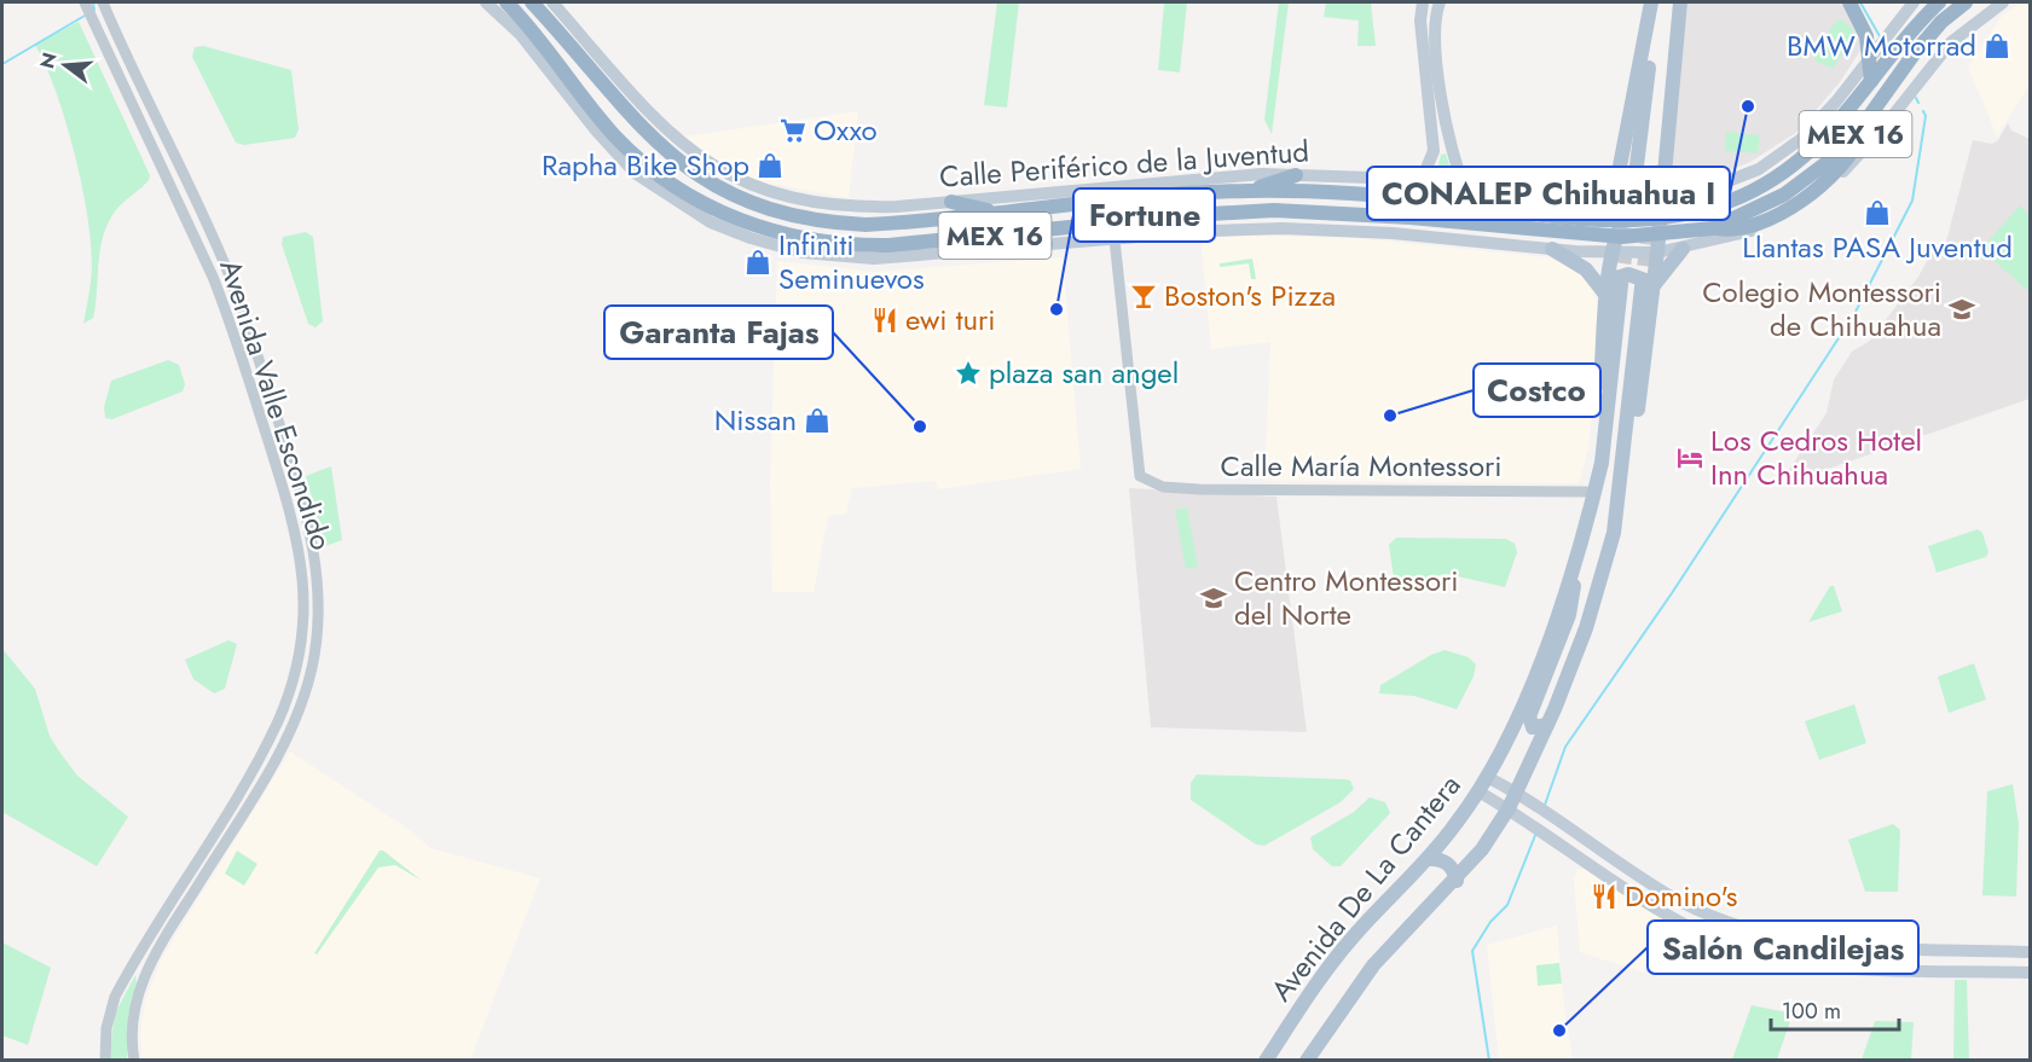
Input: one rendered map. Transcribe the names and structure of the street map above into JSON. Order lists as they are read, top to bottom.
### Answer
{
  "streets": {
    "highway": ["MEX 16"],
    "main road": ["Calle Periférico de la Juventud", "Avenida De La Cantera"],
    "street": ["Avenida Valle Escondido", "Calle María Montessori"]
  },
  "crossings": [
    ["Calle Periférico de la Juventud", "Avenida De La Cantera"]
  ],
  "places": {
    "shop": [
      "BMW Motorrad",
      "Rapha Bike Shop",
      "Llantas PASA Juventud",
      "Infiniti Seminuevos",
      "Nissan"
    ],
    "other": [
      "CONALEP Chihuahua I",
      "Fortune",
      "Costco",
      "Garanta Fajas",
      "Salón Candilejas"
    ],
    "supermarket": ["Oxxo"],
    "bar": ["Boston's Pizza"],
    "school or university": ["Colegio Montessori de Chihuahua", "Centro Montessori del Norte"],
    "restaurant": ["ewi turi", "Domino's"],
    "place": ["plaza san angel"],
    "hotel": ["Los Cedros Hotel Inn Chihuahua"]
  },
  "scale_bar": "100 m",
  "north": "left"
}
